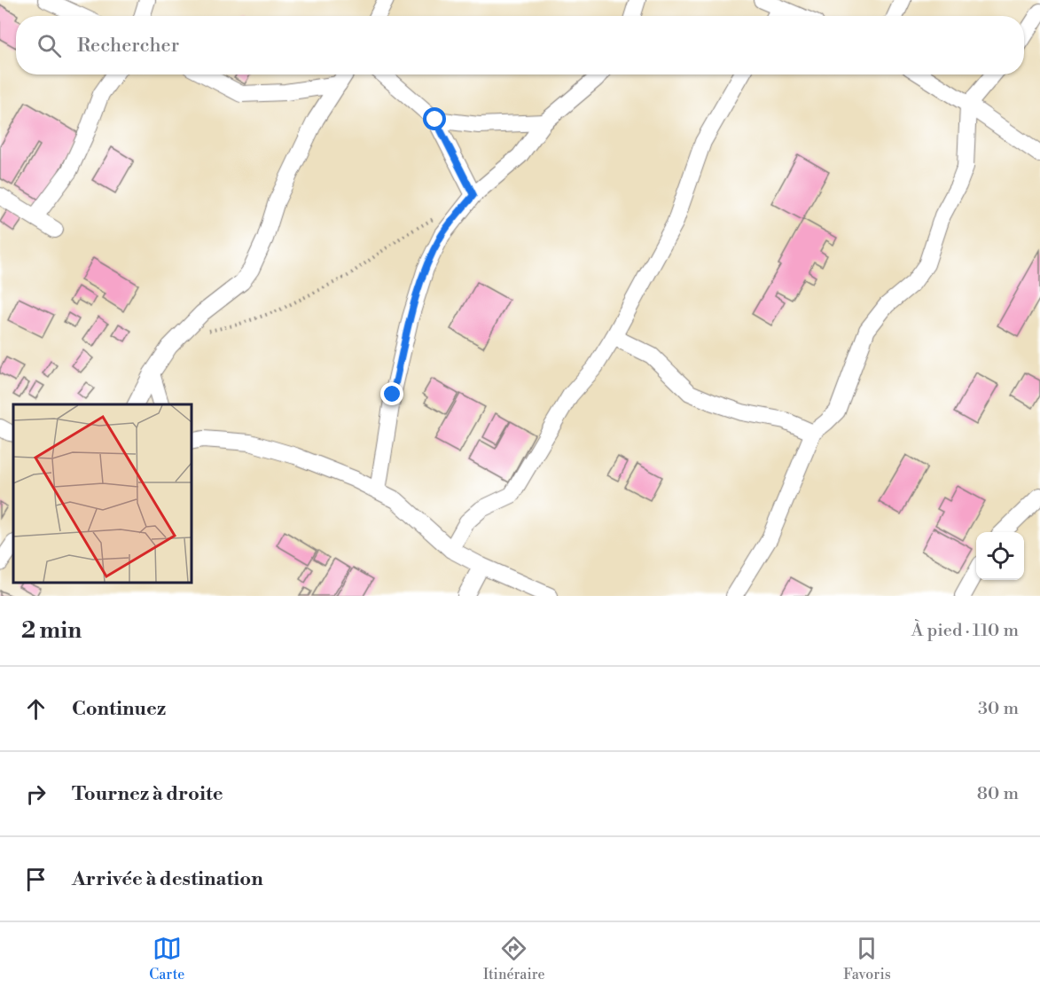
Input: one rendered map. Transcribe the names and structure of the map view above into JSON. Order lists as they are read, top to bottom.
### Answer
{
  "page": {
    "search": "Rechercher",
    "heading": ["2 min", "À pied · 110 m"],
    "list": [
      ["Continuez", "30 m"],
      ["Tournez à droite", "80 m"],
      "Arrivée à destination"
    ],
    "nav": ["Carte", "Itinéraire", "Favoris"]
  }
}
